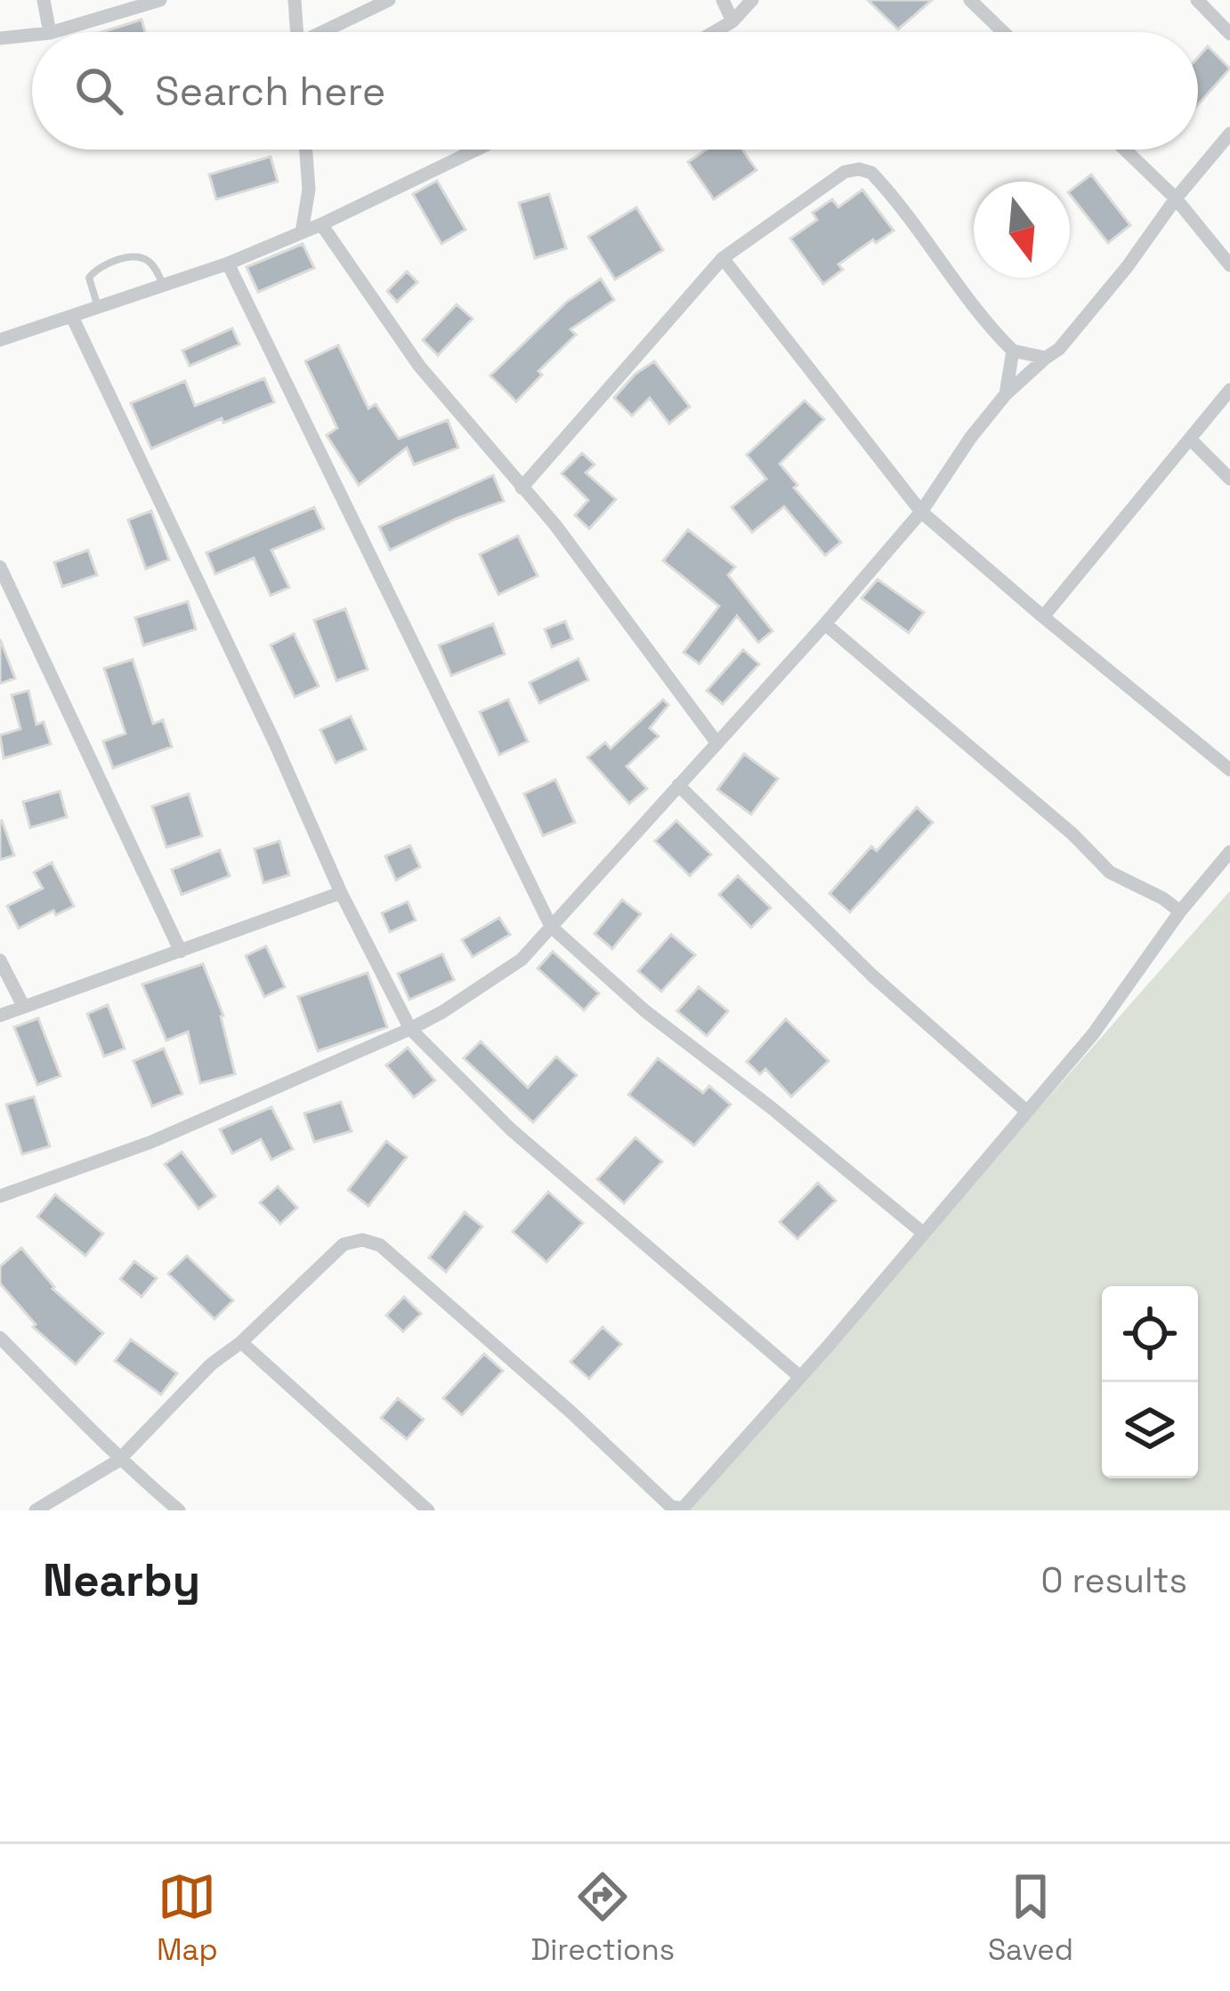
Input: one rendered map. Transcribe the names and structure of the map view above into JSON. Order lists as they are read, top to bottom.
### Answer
{
  "north": "bottom",
  "page": {
    "search": "Search here",
    "heading": ["Nearby", "0 results"],
    "nav": ["Map", "Directions", "Saved"]
  }
}
